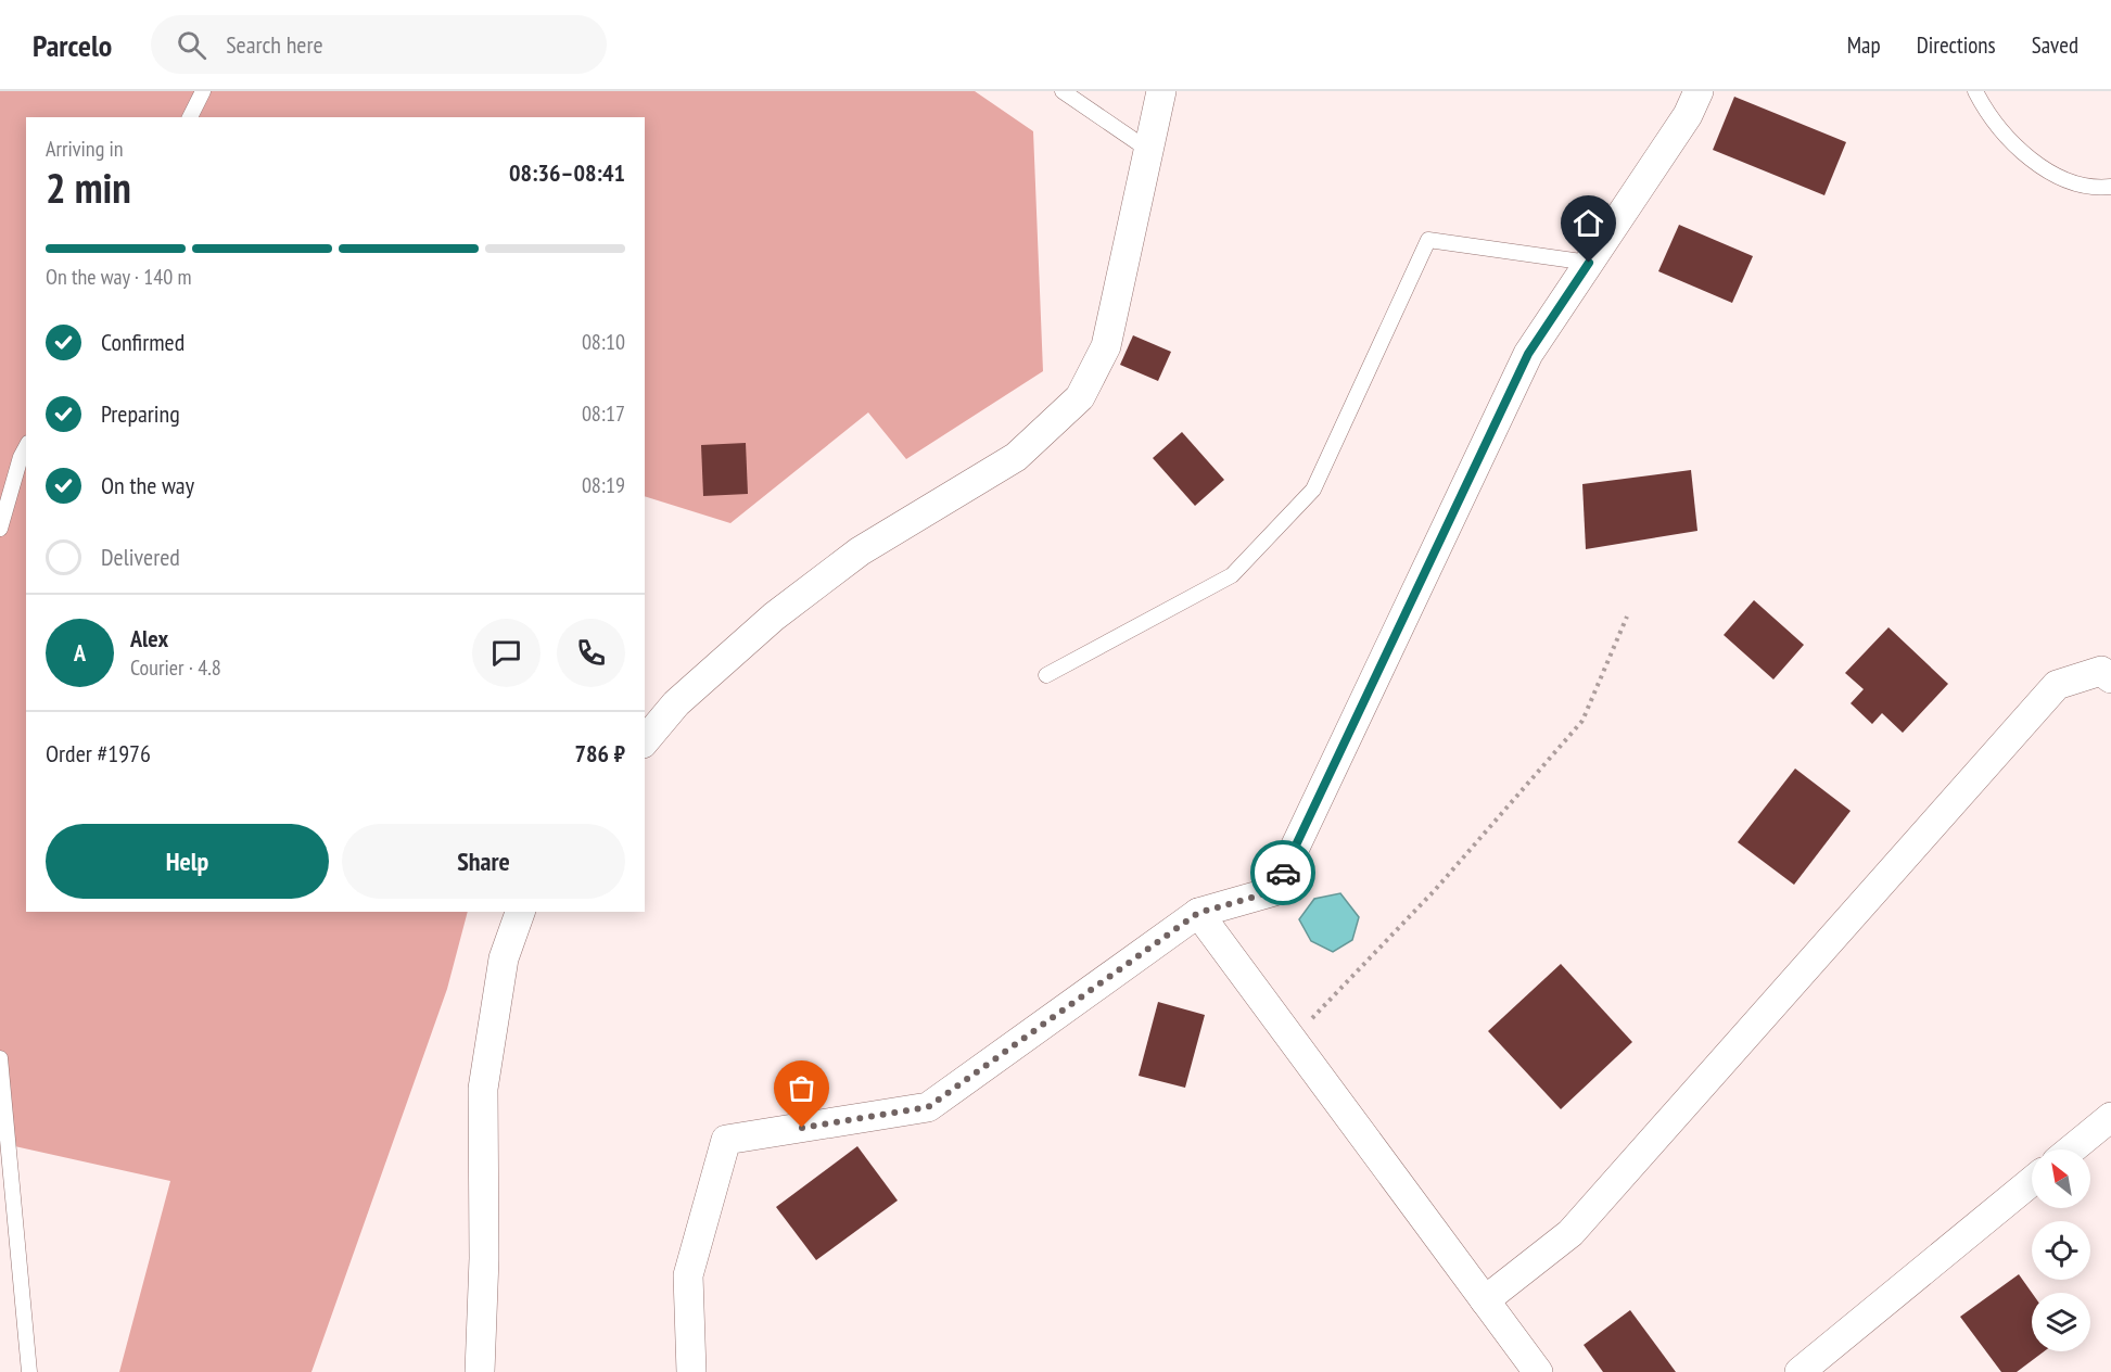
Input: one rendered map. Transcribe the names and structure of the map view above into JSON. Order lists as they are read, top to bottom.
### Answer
{
  "north": "top left",
  "page": {
    "header": "Parcelo",
    "search": "Search here",
    "nav": ["Map", "Directions", "Saved"],
    "heading": ["2 min", "Arriving in", "08:36–08:41"],
    "panel": [
      "Alex",
      "Courier · 4.8",
      "Order #1976",
      "786 ₽"
    ],
    "bar": "On the way · 140 m",
    "list": [
      ["Confirmed", "08:10"],
      ["Preparing", "08:17"],
      ["On the way", "08:19"],
      "Delivered"
    ],
    "round": "A",
    "buttons": ["Help", "Share"]
  }
}
